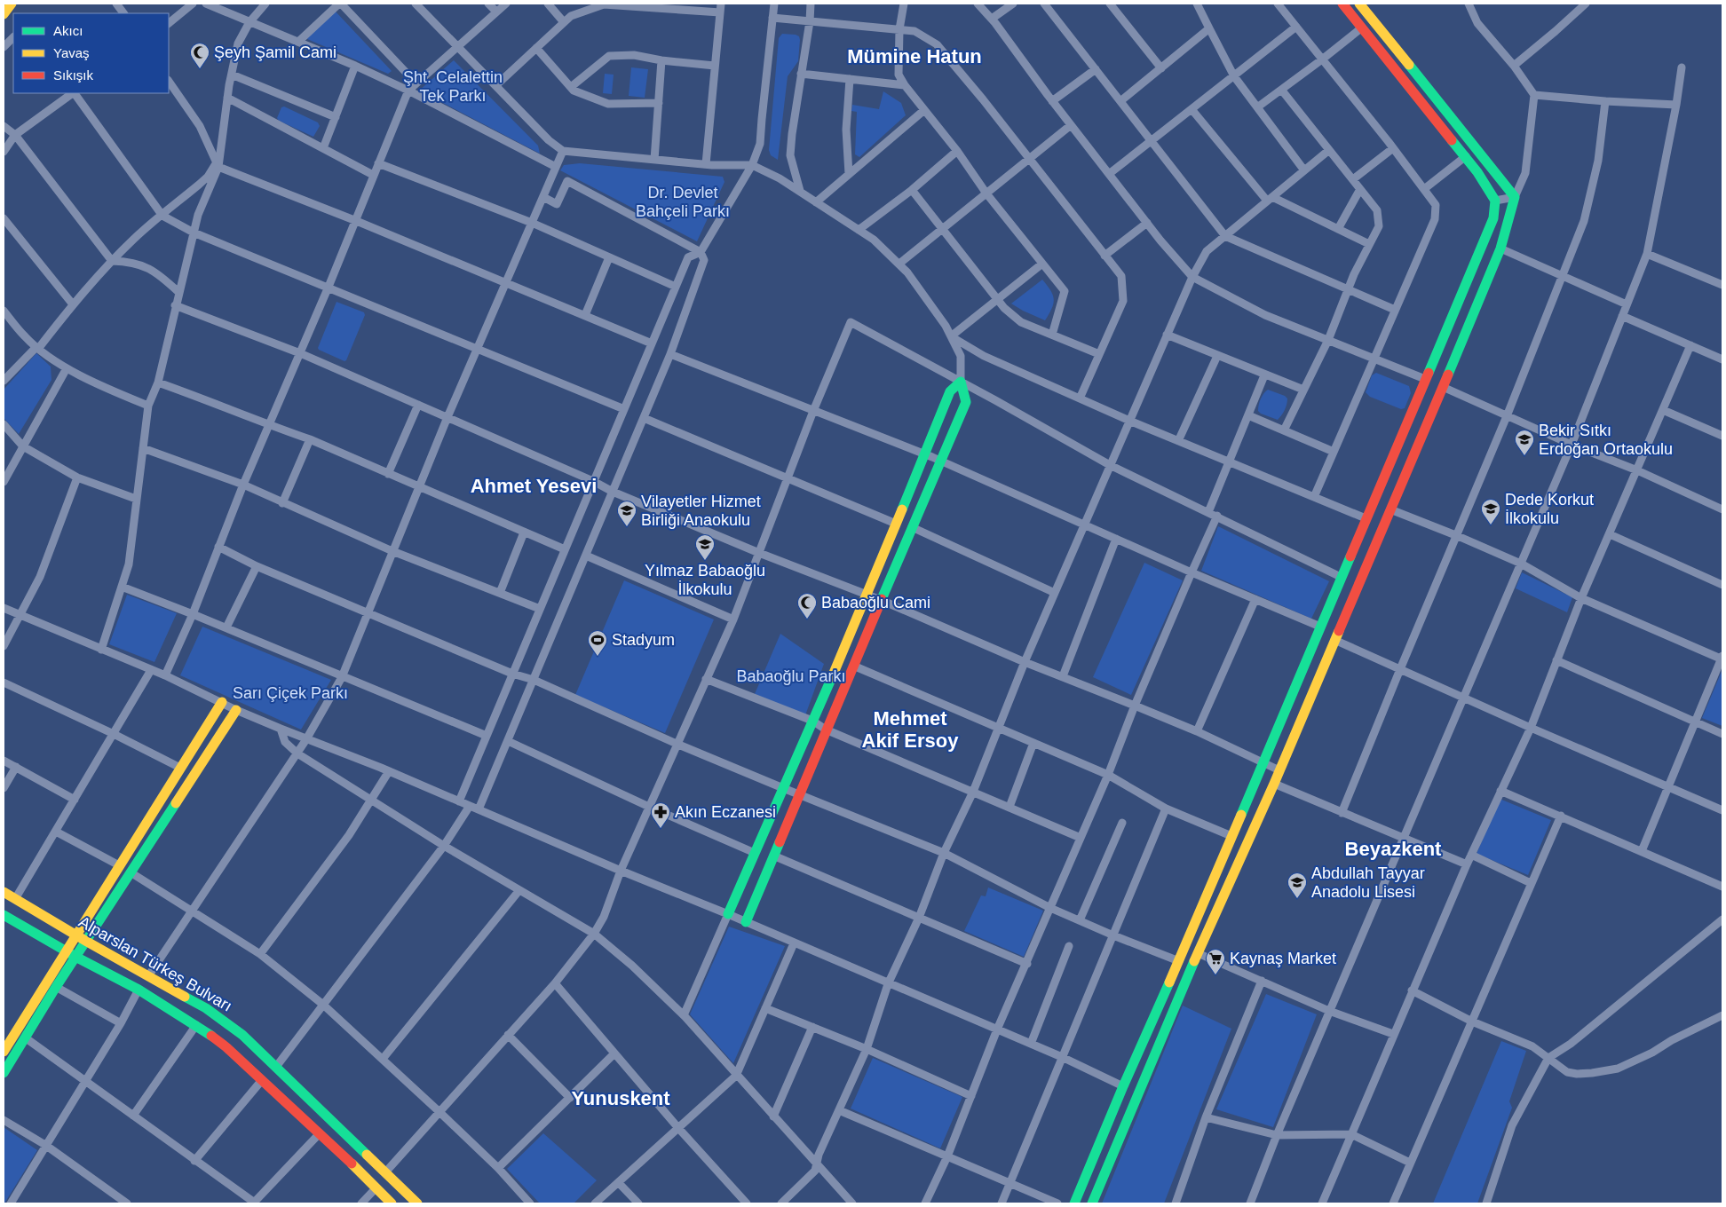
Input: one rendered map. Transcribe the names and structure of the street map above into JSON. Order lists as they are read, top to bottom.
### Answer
{
  "streets": {
    "street": ["Alparslan Türkeş Bulvarı"]
  },
  "districts": [
    "Mümine Hatun",
    "Ahmet Yesevi",
    "Mehmet Akif Ersoy",
    "Beyazkent",
    "Yunuskent"
  ],
  "parks": [
    "Şht. Celalettin Tek Parkı",
    "Dr. Devlet Bahçeli Parkı",
    "Babaoğlu Parkı",
    "Sarı Çiçek Parkı"
  ],
  "places": {
    "mosque": ["Şeyh Şamil Cami", "Babaoğlu Cami"],
    "school or university": [
      "Bekir Sıtkı Erdoğan Ortaokulu",
      "Dede Korkut İlkokulu",
      "Vilayetler Hizmet Birliği Anaokulu",
      "Yılmaz Babaoğlu İlkokulu",
      "Abdullah Tayyar Anadolu Lisesi"
    ],
    "sports": ["Stadyum"],
    "pharmacy": ["Akın Eczanesi"],
    "supermarket": ["Kaynaş Market"]
  },
  "legend": ["Akıcı", "Yavaş", "Sıkışık"]
}
